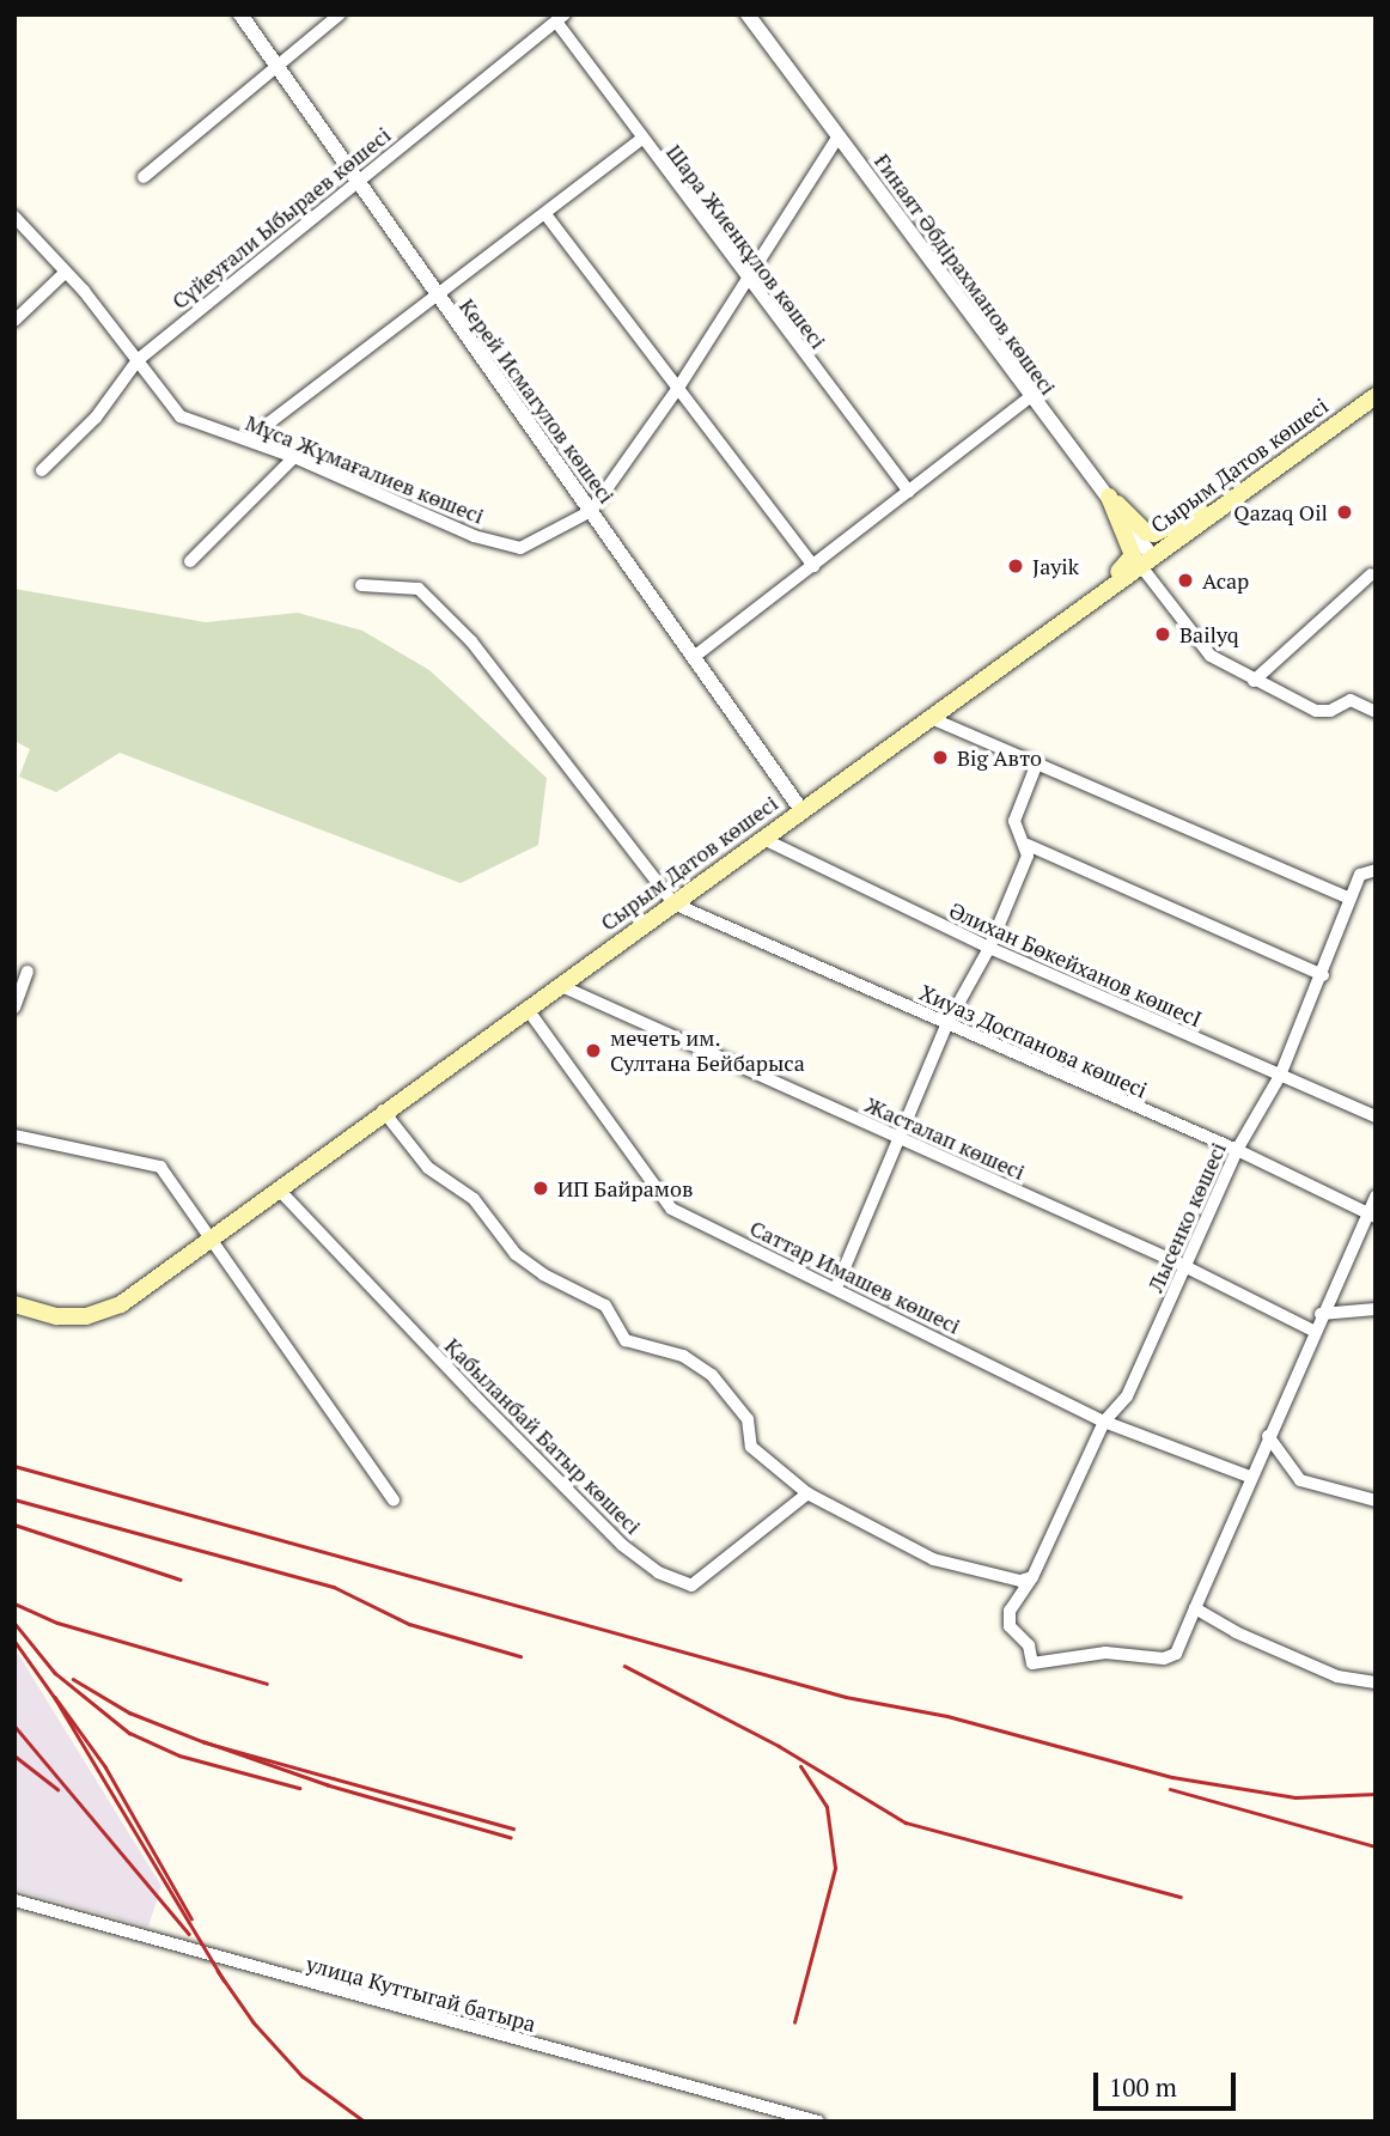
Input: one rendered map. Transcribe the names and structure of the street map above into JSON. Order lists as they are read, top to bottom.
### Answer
{
  "streets": {
    "main road": ["Сырым Датов көшесі"],
    "street": [
      "Сүйеуғали Ыбыраев көшесi",
      "Шара Жиенқұлов көшесі",
      "Ғинаят Әбдірахманов көшесі",
      "Керей Исмагулов көшесі",
      "Мұса Жұмағалиев көшесі",
      "Әлихан Бөкейханов көшесI",
      "Хиуаз Доспанова көшесі",
      "Жасталап көшесі",
      "Лысенко көшесі",
      "Саттар Имашев көшесі",
      "Қабыланбай Батыр көшесі",
      "улица Куттыгай батыра"
    ]
  },
  "crossings": [
    ["Сүйеуғали Ыбыраев көшесi", "Шара Жиенқұлов көшесі"],
    ["Сүйеуғали Ыбыраев көшесi", "Керей Исмагулов көшесі"],
    ["Сүйеуғали Ыбыраев көшесi", "Мұса Жұмағалиев көшесі"],
    ["Шара Жиенқұлов көшесі", "Мұса Жұмағалиев көшесі"],
    ["Ғинаят Әбдірахманов көшесі", "Сырым Датов көшесі"],
    ["Ғинаят Әбдірахманов көшесі", "Мұса Жұмағалиев көшесі"],
    ["Керей Исмагулов көшесі", "Сырым Датов көшесі"],
    ["Керей Исмагулов көшесі", "Мұса Жұмағалиев көшесі"],
    ["Сырым Датов көшесі", "Әлихан Бөкейханов көшесI"],
    ["Сырым Датов көшесі", "Хиуаз Доспанова көшесі"],
    ["Сырым Датов көшесі", "Жасталап көшесі"],
    ["Сырым Датов көшесі", "Саттар Имашев көшесі"],
    ["Сырым Датов көшесі", "Қабыланбай Батыр көшесі"],
    ["Әлихан Бөкейханов көшесI", "Лысенко көшесі"],
    ["Хиуаз Доспанова көшесі", "Лысенко көшесі"],
    ["Жасталап көшесі", "Лысенко көшесі"],
    ["Лысенко көшесі", "Саттар Имашев көшесі"]
  ],
  "places": [
    "Qazaq Oil",
    "Jayik",
    "Асар",
    "Bailyq",
    "Big Авто",
    "мечеть им. Султана Бейбарыса",
    "ИП Байрамов"
  ],
  "scale_bar": "100 m"
}
